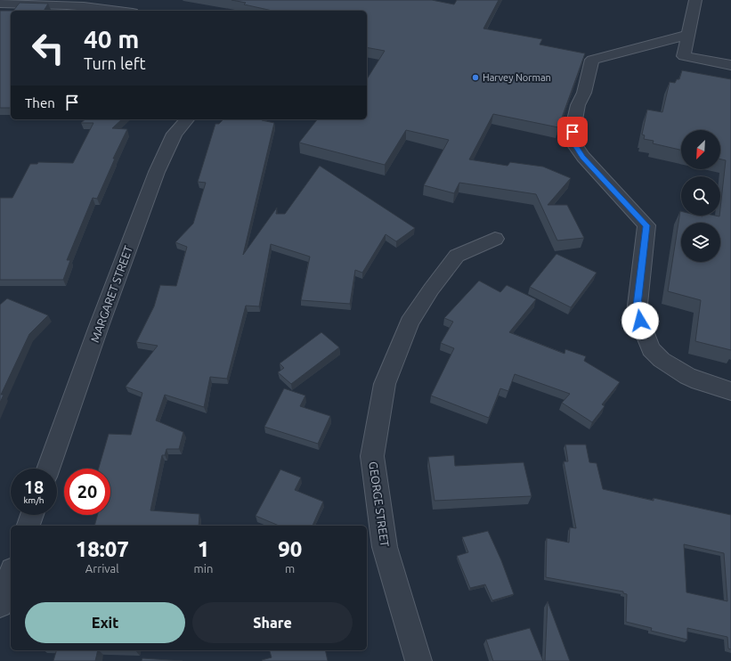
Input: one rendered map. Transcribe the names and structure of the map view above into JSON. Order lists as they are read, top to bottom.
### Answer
{
  "streets": {
    "street": ["MARGARET STREET", "GEORGE STREET"]
  },
  "places": ["Harvey Norman"],
  "north": "bottom left",
  "page": {
    "turn": ["40 m", "Turn left"],
    "then": "Then",
    "speed": "18 km/h",
    "limit": "20",
    "eta": [
      "18:07",
      "Arrival",
      "1",
      "min",
      "90",
      "m"
    ],
    "buttons": ["Exit", "Share"]
  }
}
